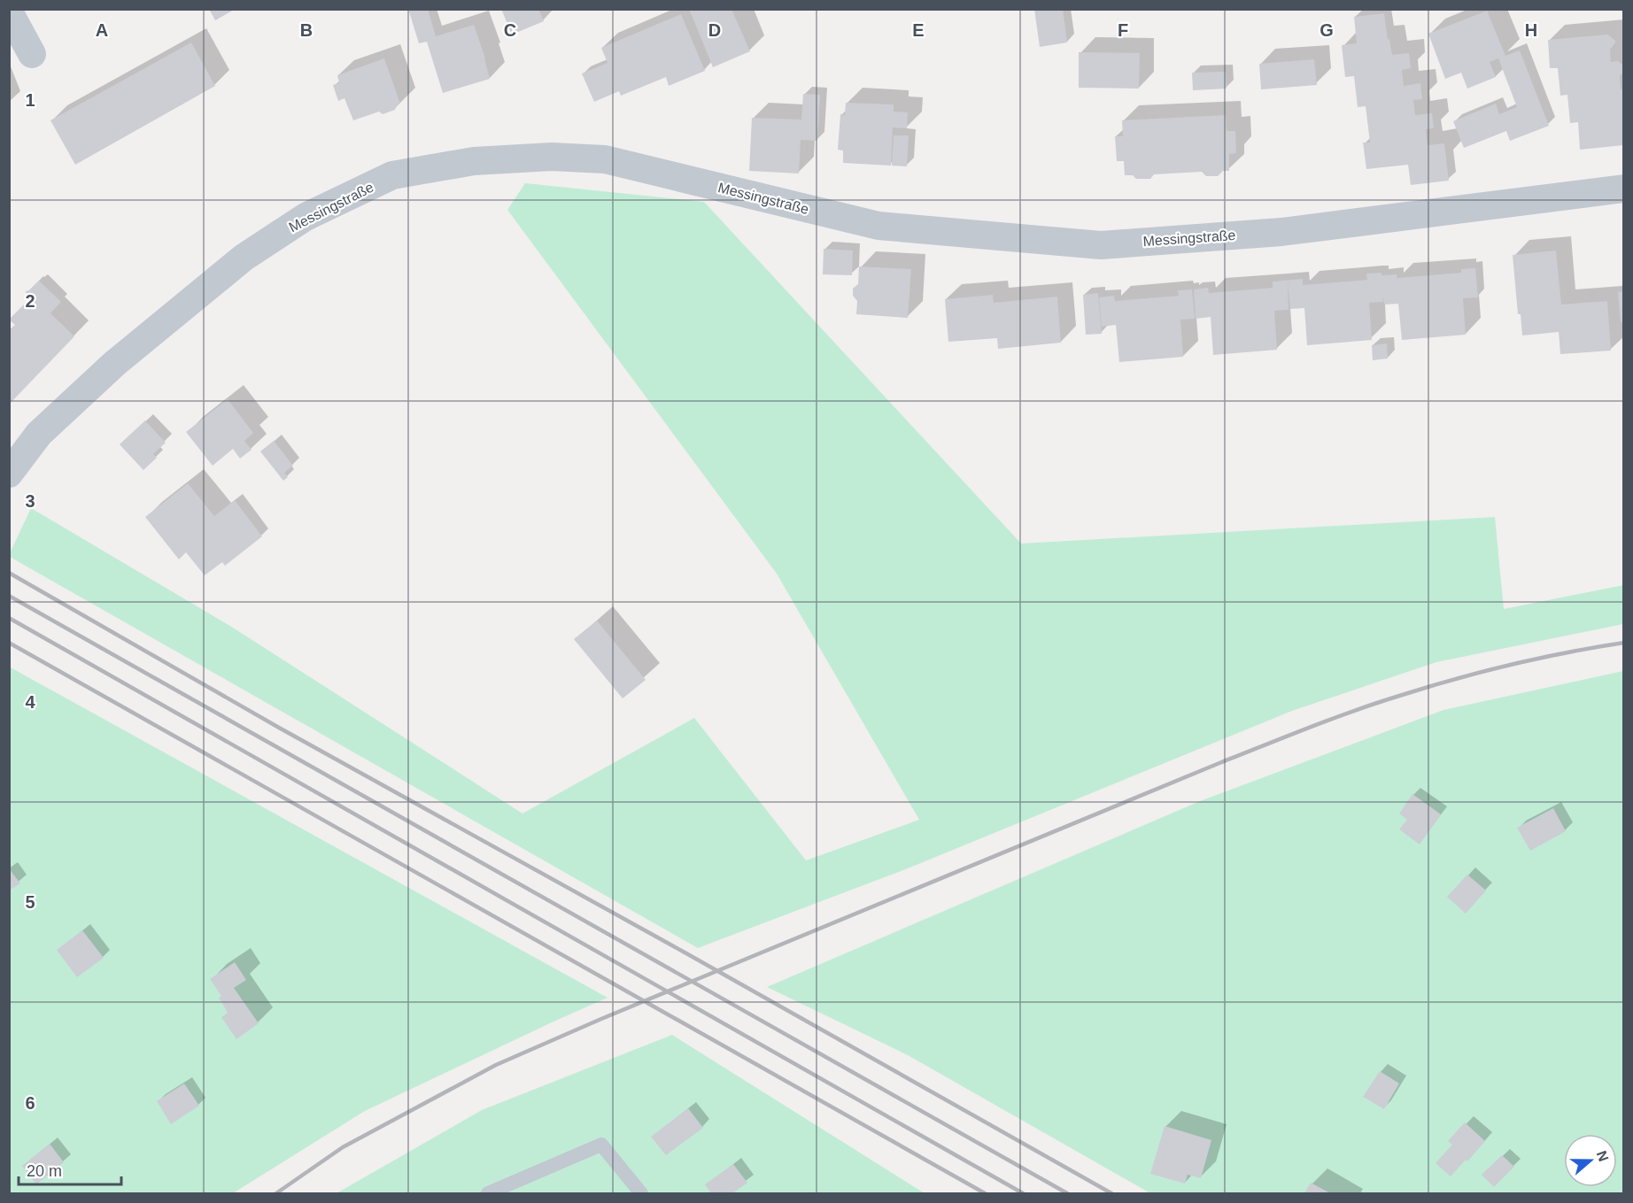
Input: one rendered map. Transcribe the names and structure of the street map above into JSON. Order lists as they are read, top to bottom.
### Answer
{
  "streets": {
    "street": ["Messingstraße"]
  },
  "scale_bar": "20 m",
  "north": "right",
  "grid": {
    "columns": [
      "A",
      "B",
      "C",
      "D",
      "E",
      "F",
      "G",
      "H"
    ],
    "rows": [
      "1",
      "2",
      "3",
      "4",
      "5",
      "6"
    ]
  }
}
